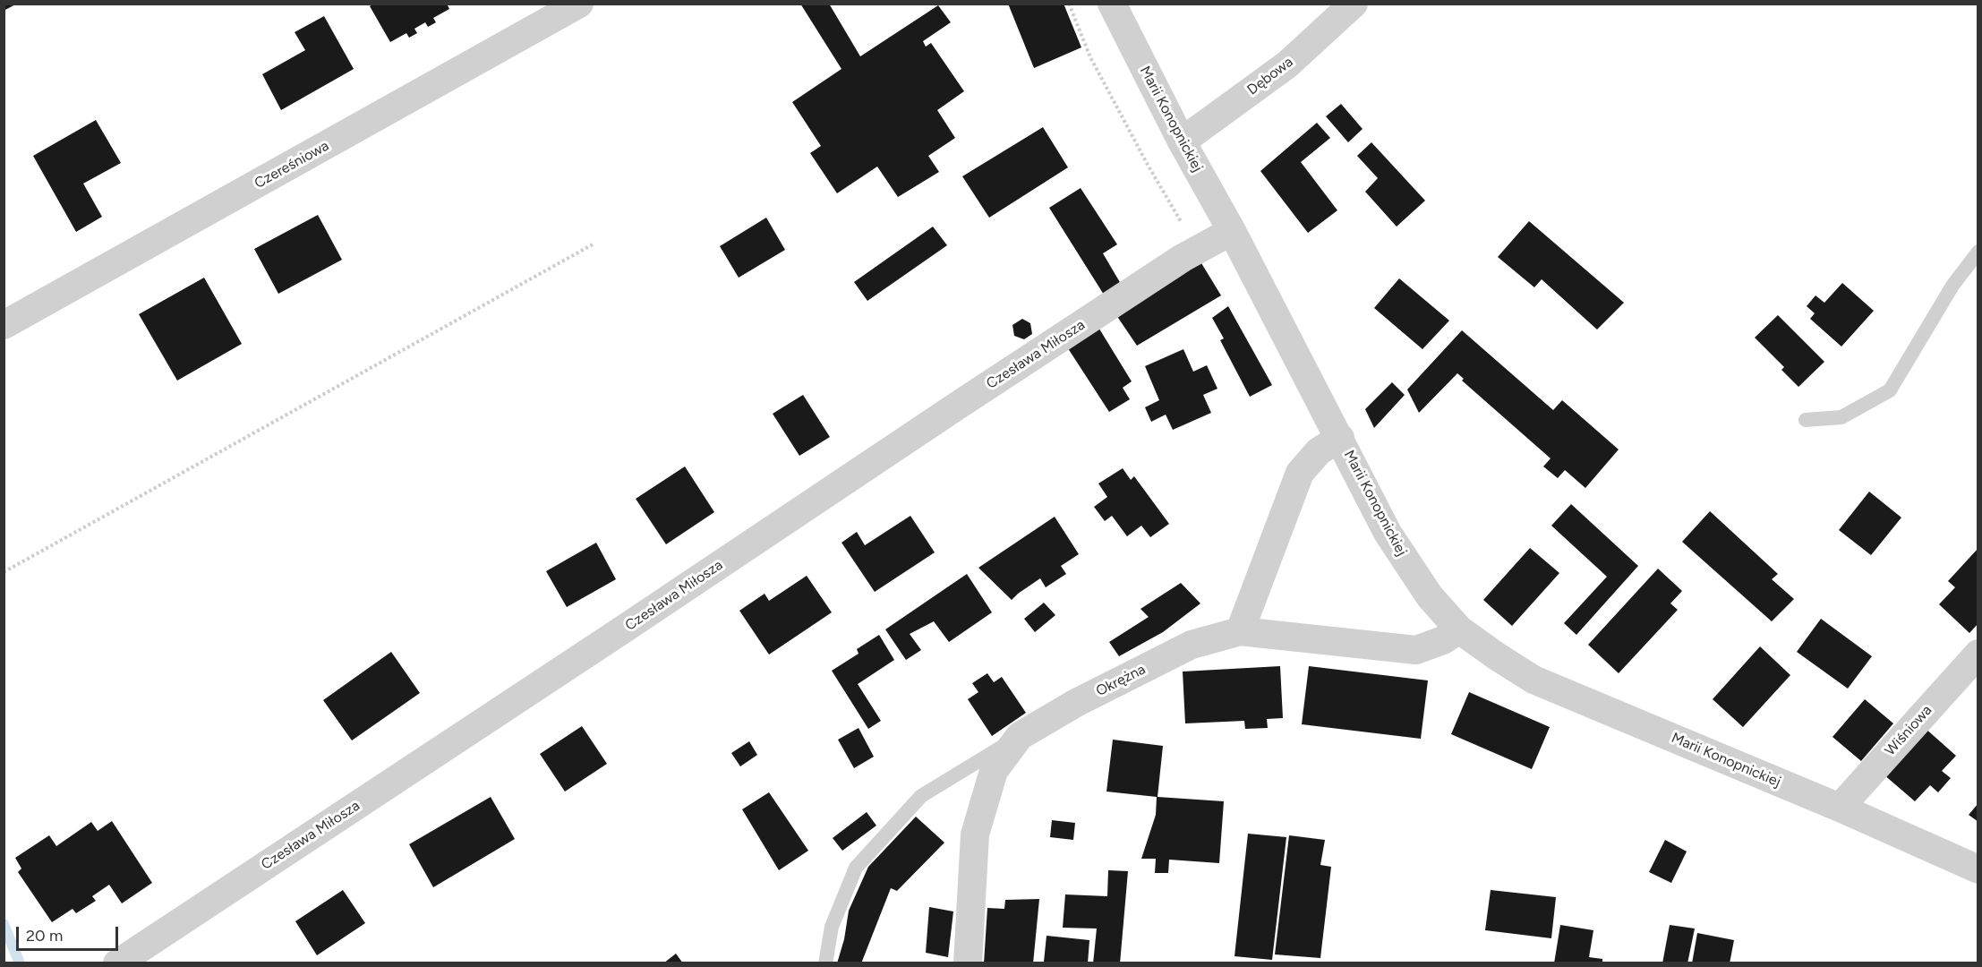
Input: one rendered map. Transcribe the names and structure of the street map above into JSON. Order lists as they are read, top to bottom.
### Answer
{
  "streets": {
    "street": [
      "Dębowa",
      "Marii Konopnickiej",
      "Czereśniowa",
      "Czesława Miłosza",
      "Okrężna",
      "Wiśniowa"
    ]
  },
  "crossings": [
    ["Dębowa", "Marii Konopnickiej"],
    ["Marii Konopnickiej", "Czesława Miłosza"],
    ["Marii Konopnickiej", "Okrężna"],
    ["Marii Konopnickiej", "Wiśniowa"]
  ],
  "scale_bar": "20 m"
}
